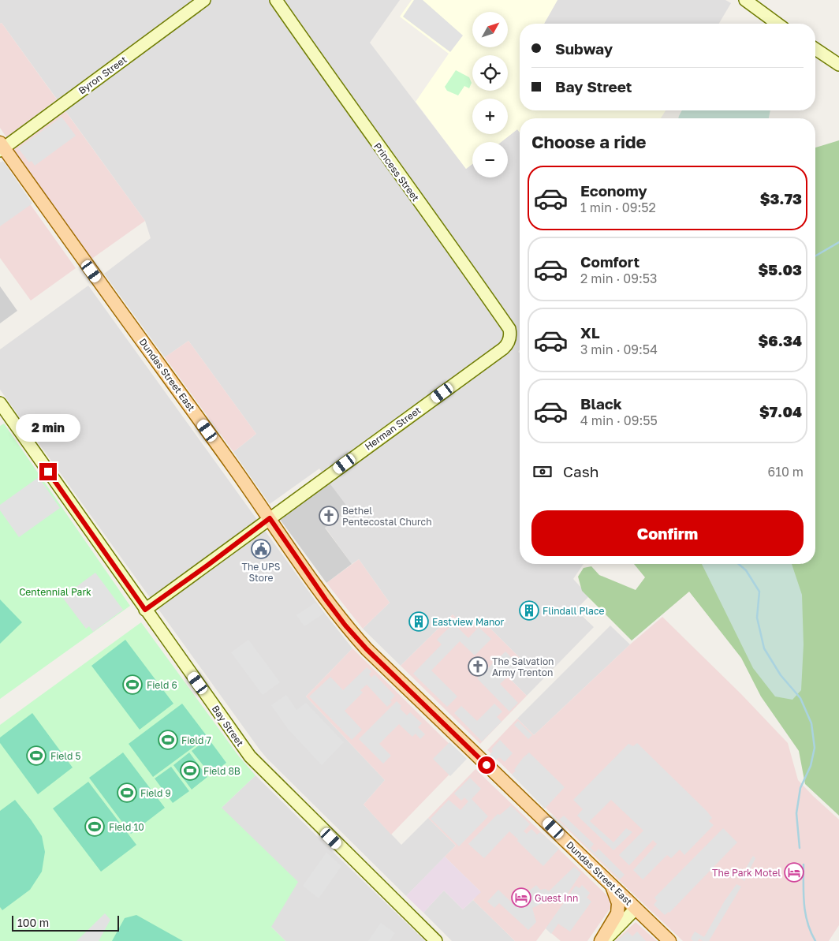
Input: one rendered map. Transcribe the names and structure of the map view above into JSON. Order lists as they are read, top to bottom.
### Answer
{
  "streets": {
    "main road": ["Dundas Street East"],
    "street": [
      "Byron Street",
      "Princess Street",
      "Herman Street",
      "Bay Street"
    ]
  },
  "crossings": [
    ["Byron Street", "Dundas Street East"],
    ["Princess Street", "Herman Street"],
    ["Dundas Street East", "Herman Street"],
    ["Herman Street", "Bay Street"]
  ],
  "parks": ["Centennial Park"],
  "places": {
    "church": ["Bethel Pentecostal Church", "The Salvation Army Trenton"],
    "public building": ["The UPS Store"],
    "building": ["Flindall Place", "Eastview Manor"],
    "sports": [
      "Field 6",
      "Field 7",
      "Field 5",
      "Field 8B",
      "Field 9",
      "Field 10"
    ],
    "hotel": ["The Park Motel", "Guest Inn"]
  },
  "scale_bar": "100 m",
  "north": "top right",
  "page": {
    "map_buttons": ["+", "−"],
    "banner": ["Subway", "Bay Street"],
    "heading": "Choose a ride",
    "list": [
      {
        "name": "Economy",
        "note": "1 min · 09:52",
        "value": "$3.73"
      },
      {
        "name": "Comfort",
        "note": "2 min · 09:53",
        "value": "$5.03"
      },
      {
        "name": "XL",
        "note": "3 min · 09:54",
        "value": "$6.34"
      },
      {
        "name": "Black",
        "note": "4 min · 09:55",
        "value": "$7.04"
      }
    ],
    "bubble": "2 min",
    "pay": ["Cash", "610 m"],
    "buttons": "Confirm",
    "scale": "100 m"
  }
}
